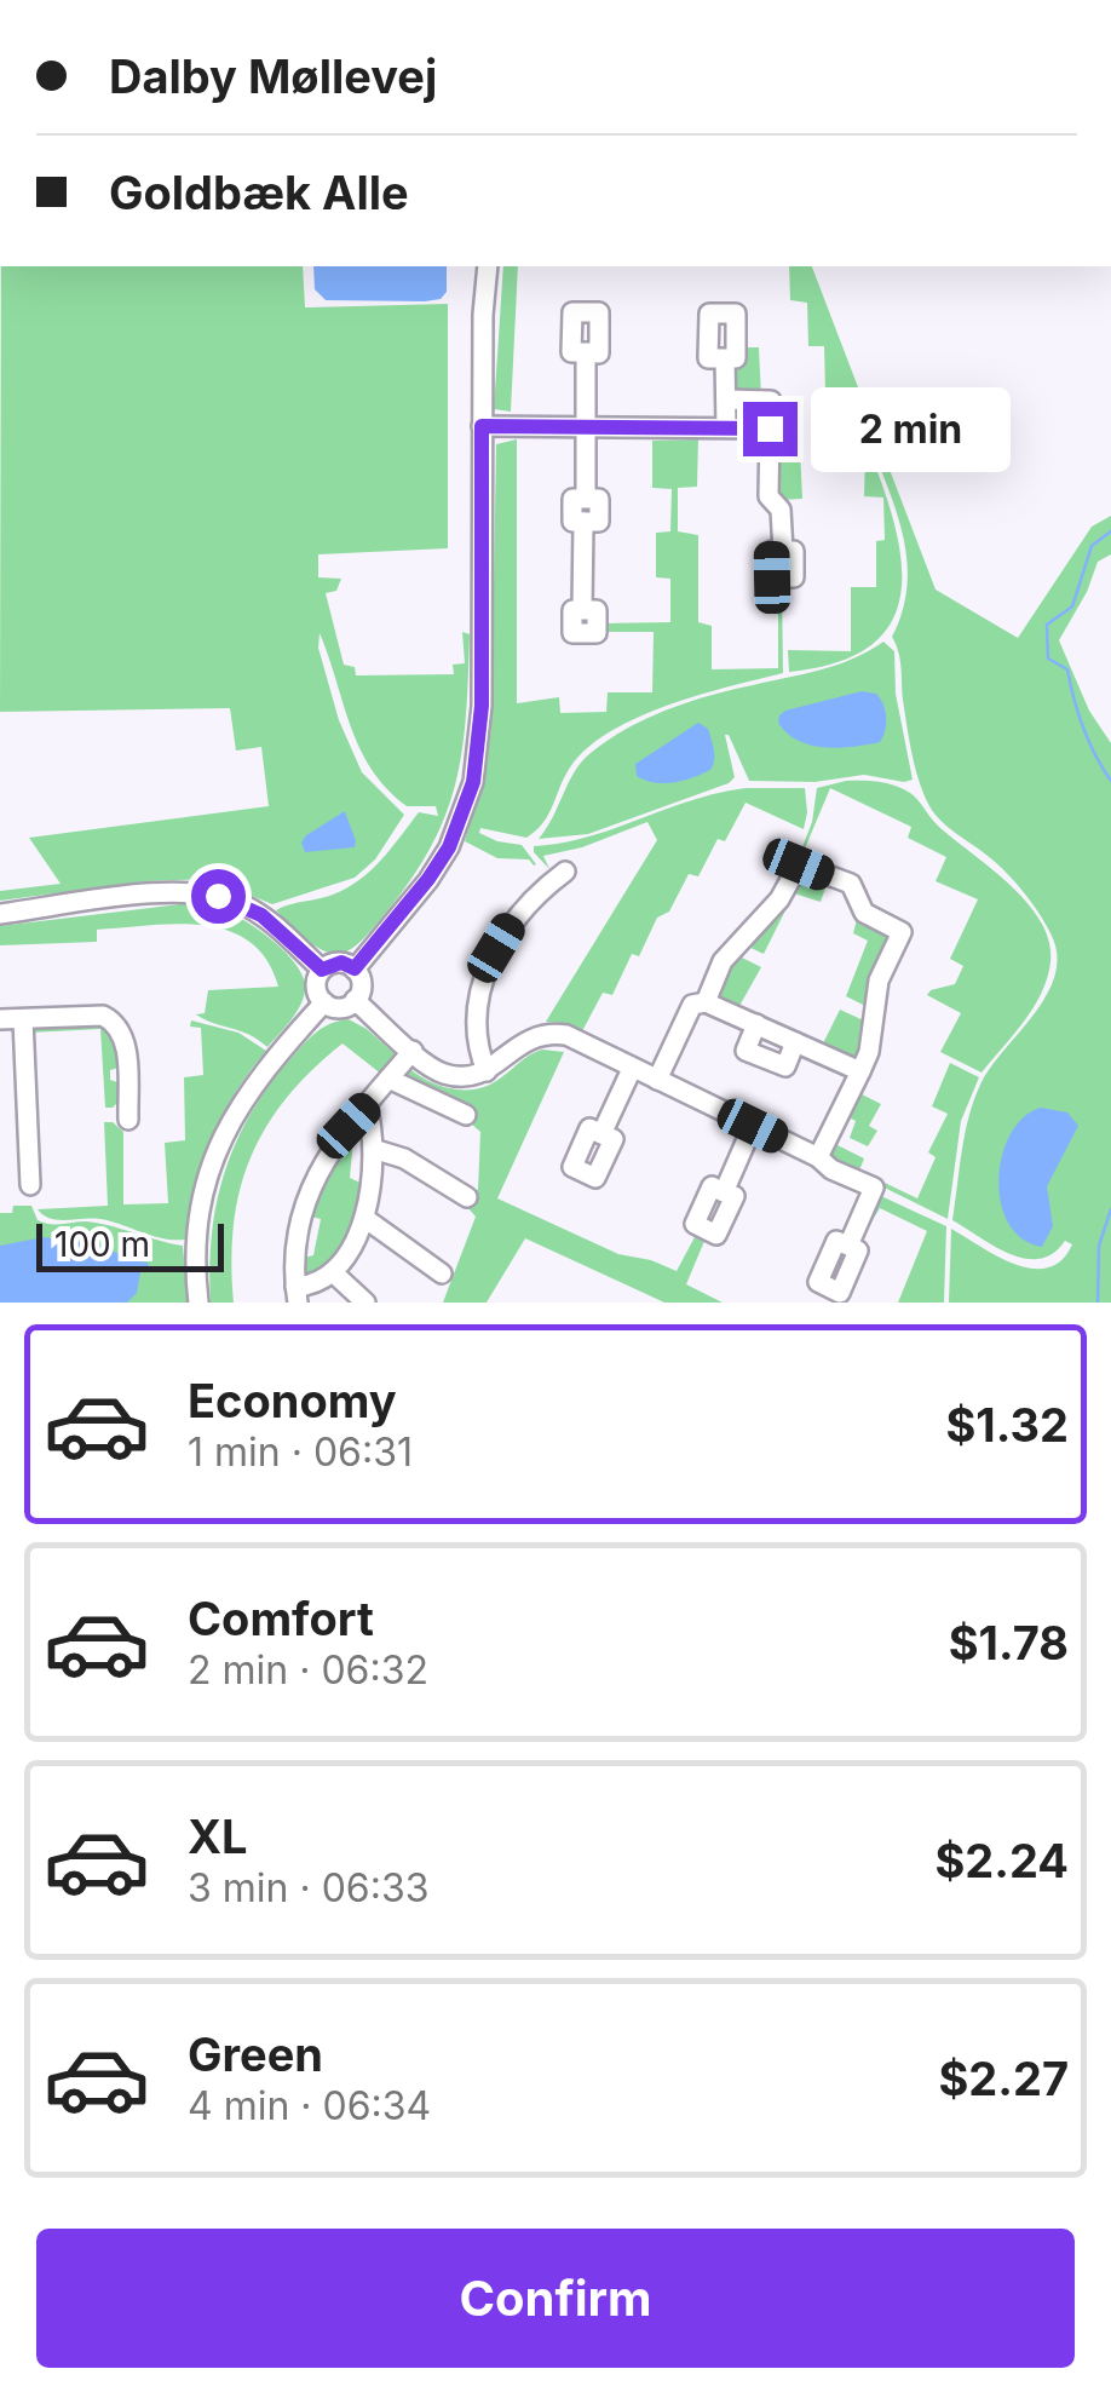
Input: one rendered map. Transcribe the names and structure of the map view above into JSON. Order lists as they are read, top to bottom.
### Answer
{
  "scale_bar": "100 m",
  "page": {
    "banner": ["Dalby Møllevej", "Goldbæk Alle"],
    "bubble": "2 min",
    "scale": "100 m",
    "list": [
      {
        "name": "Economy",
        "note": "1 min · 06:31",
        "value": "$1.32"
      },
      {
        "name": "Comfort",
        "note": "2 min · 06:32",
        "value": "$1.78"
      },
      {
        "name": "XL",
        "note": "3 min · 06:33",
        "value": "$2.24"
      },
      {
        "name": "Green",
        "note": "4 min · 06:34",
        "value": "$2.27"
      }
    ],
    "buttons": "Confirm"
  }
}
